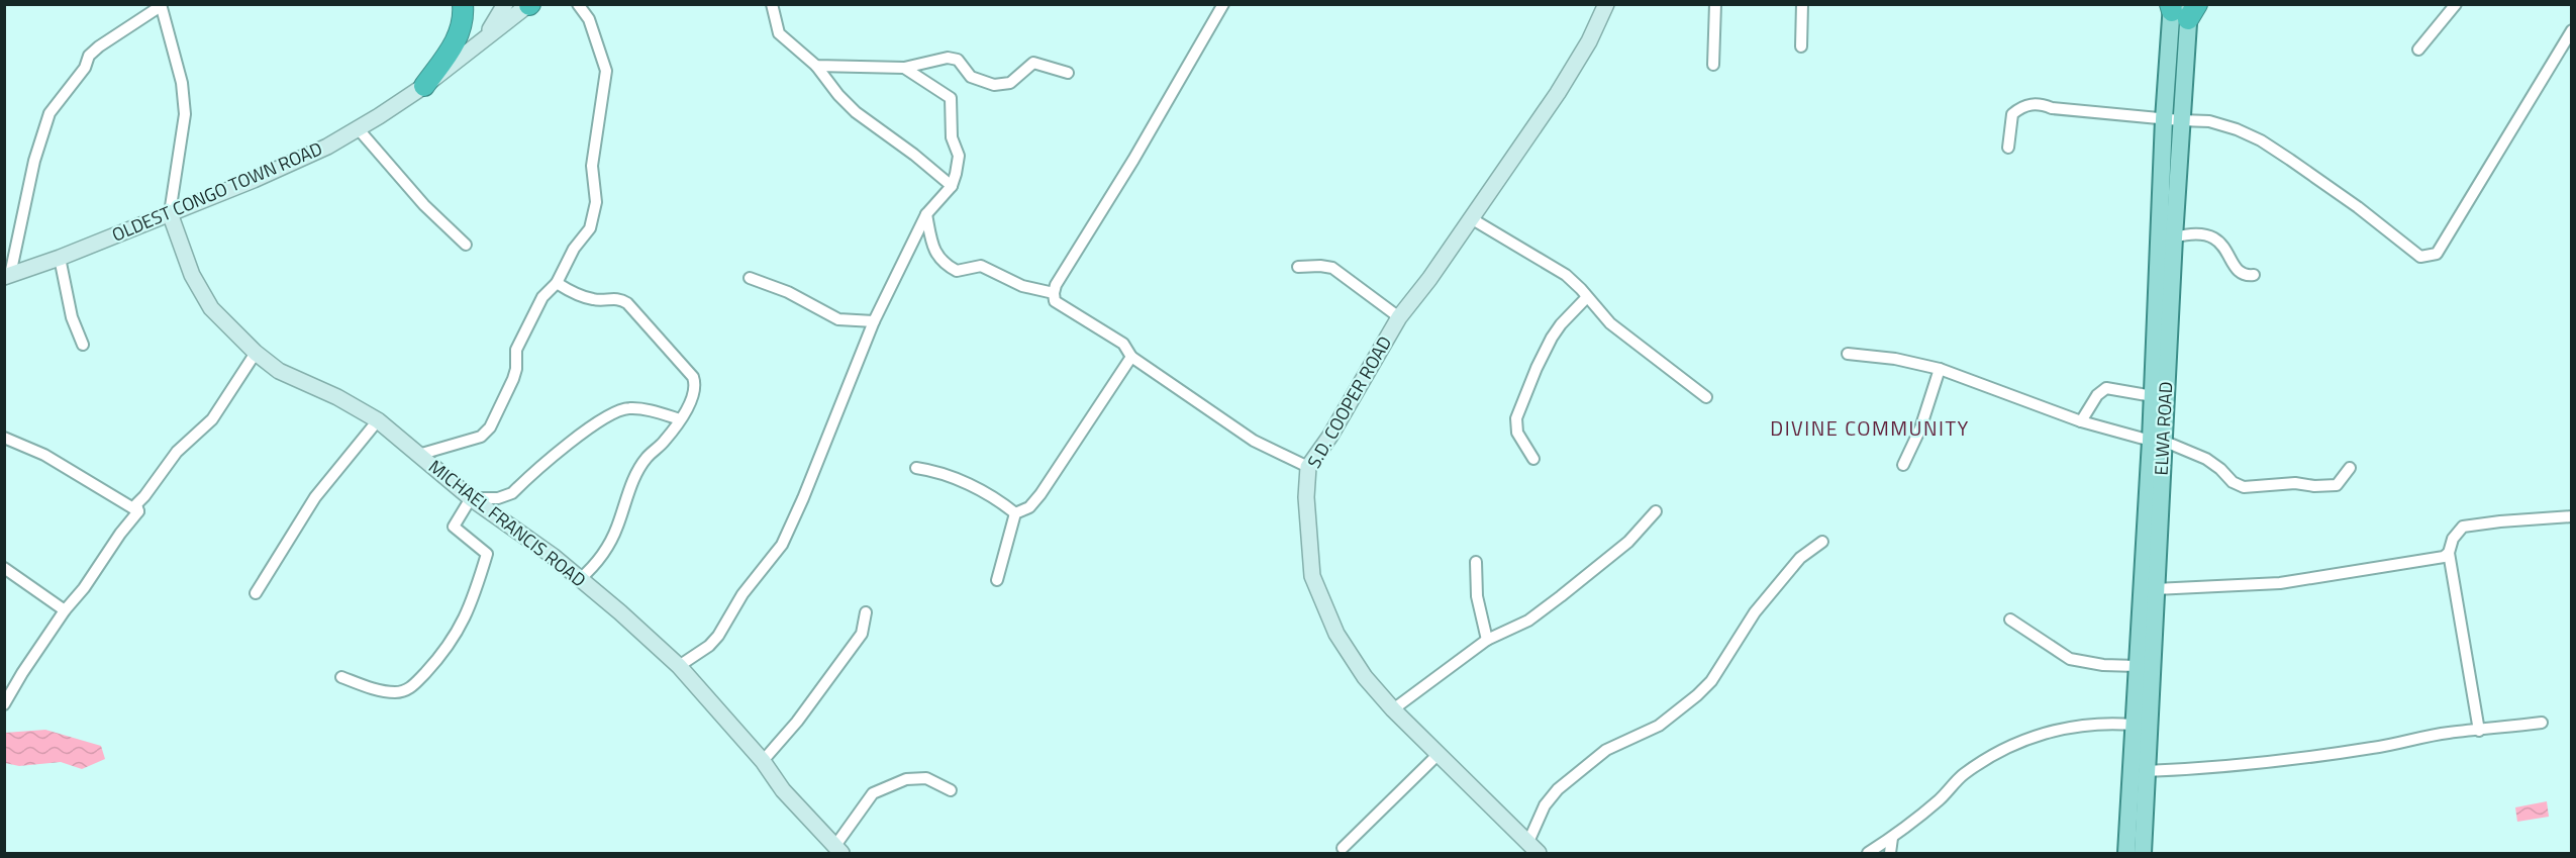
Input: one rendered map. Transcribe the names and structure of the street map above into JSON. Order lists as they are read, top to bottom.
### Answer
{
  "streets": {
    "main road": ["ELWA ROAD"],
    "street": ["OLDEST CONGO TOWN ROAD", "S.D. COOPER ROAD", "MICHAEL FRANCIS ROAD"]
  },
  "crossings": [
    ["OLDEST CONGO TOWN ROAD", "MICHAEL FRANCIS ROAD"]
  ],
  "districts": ["DIVINE COMMUNITY"]
}
